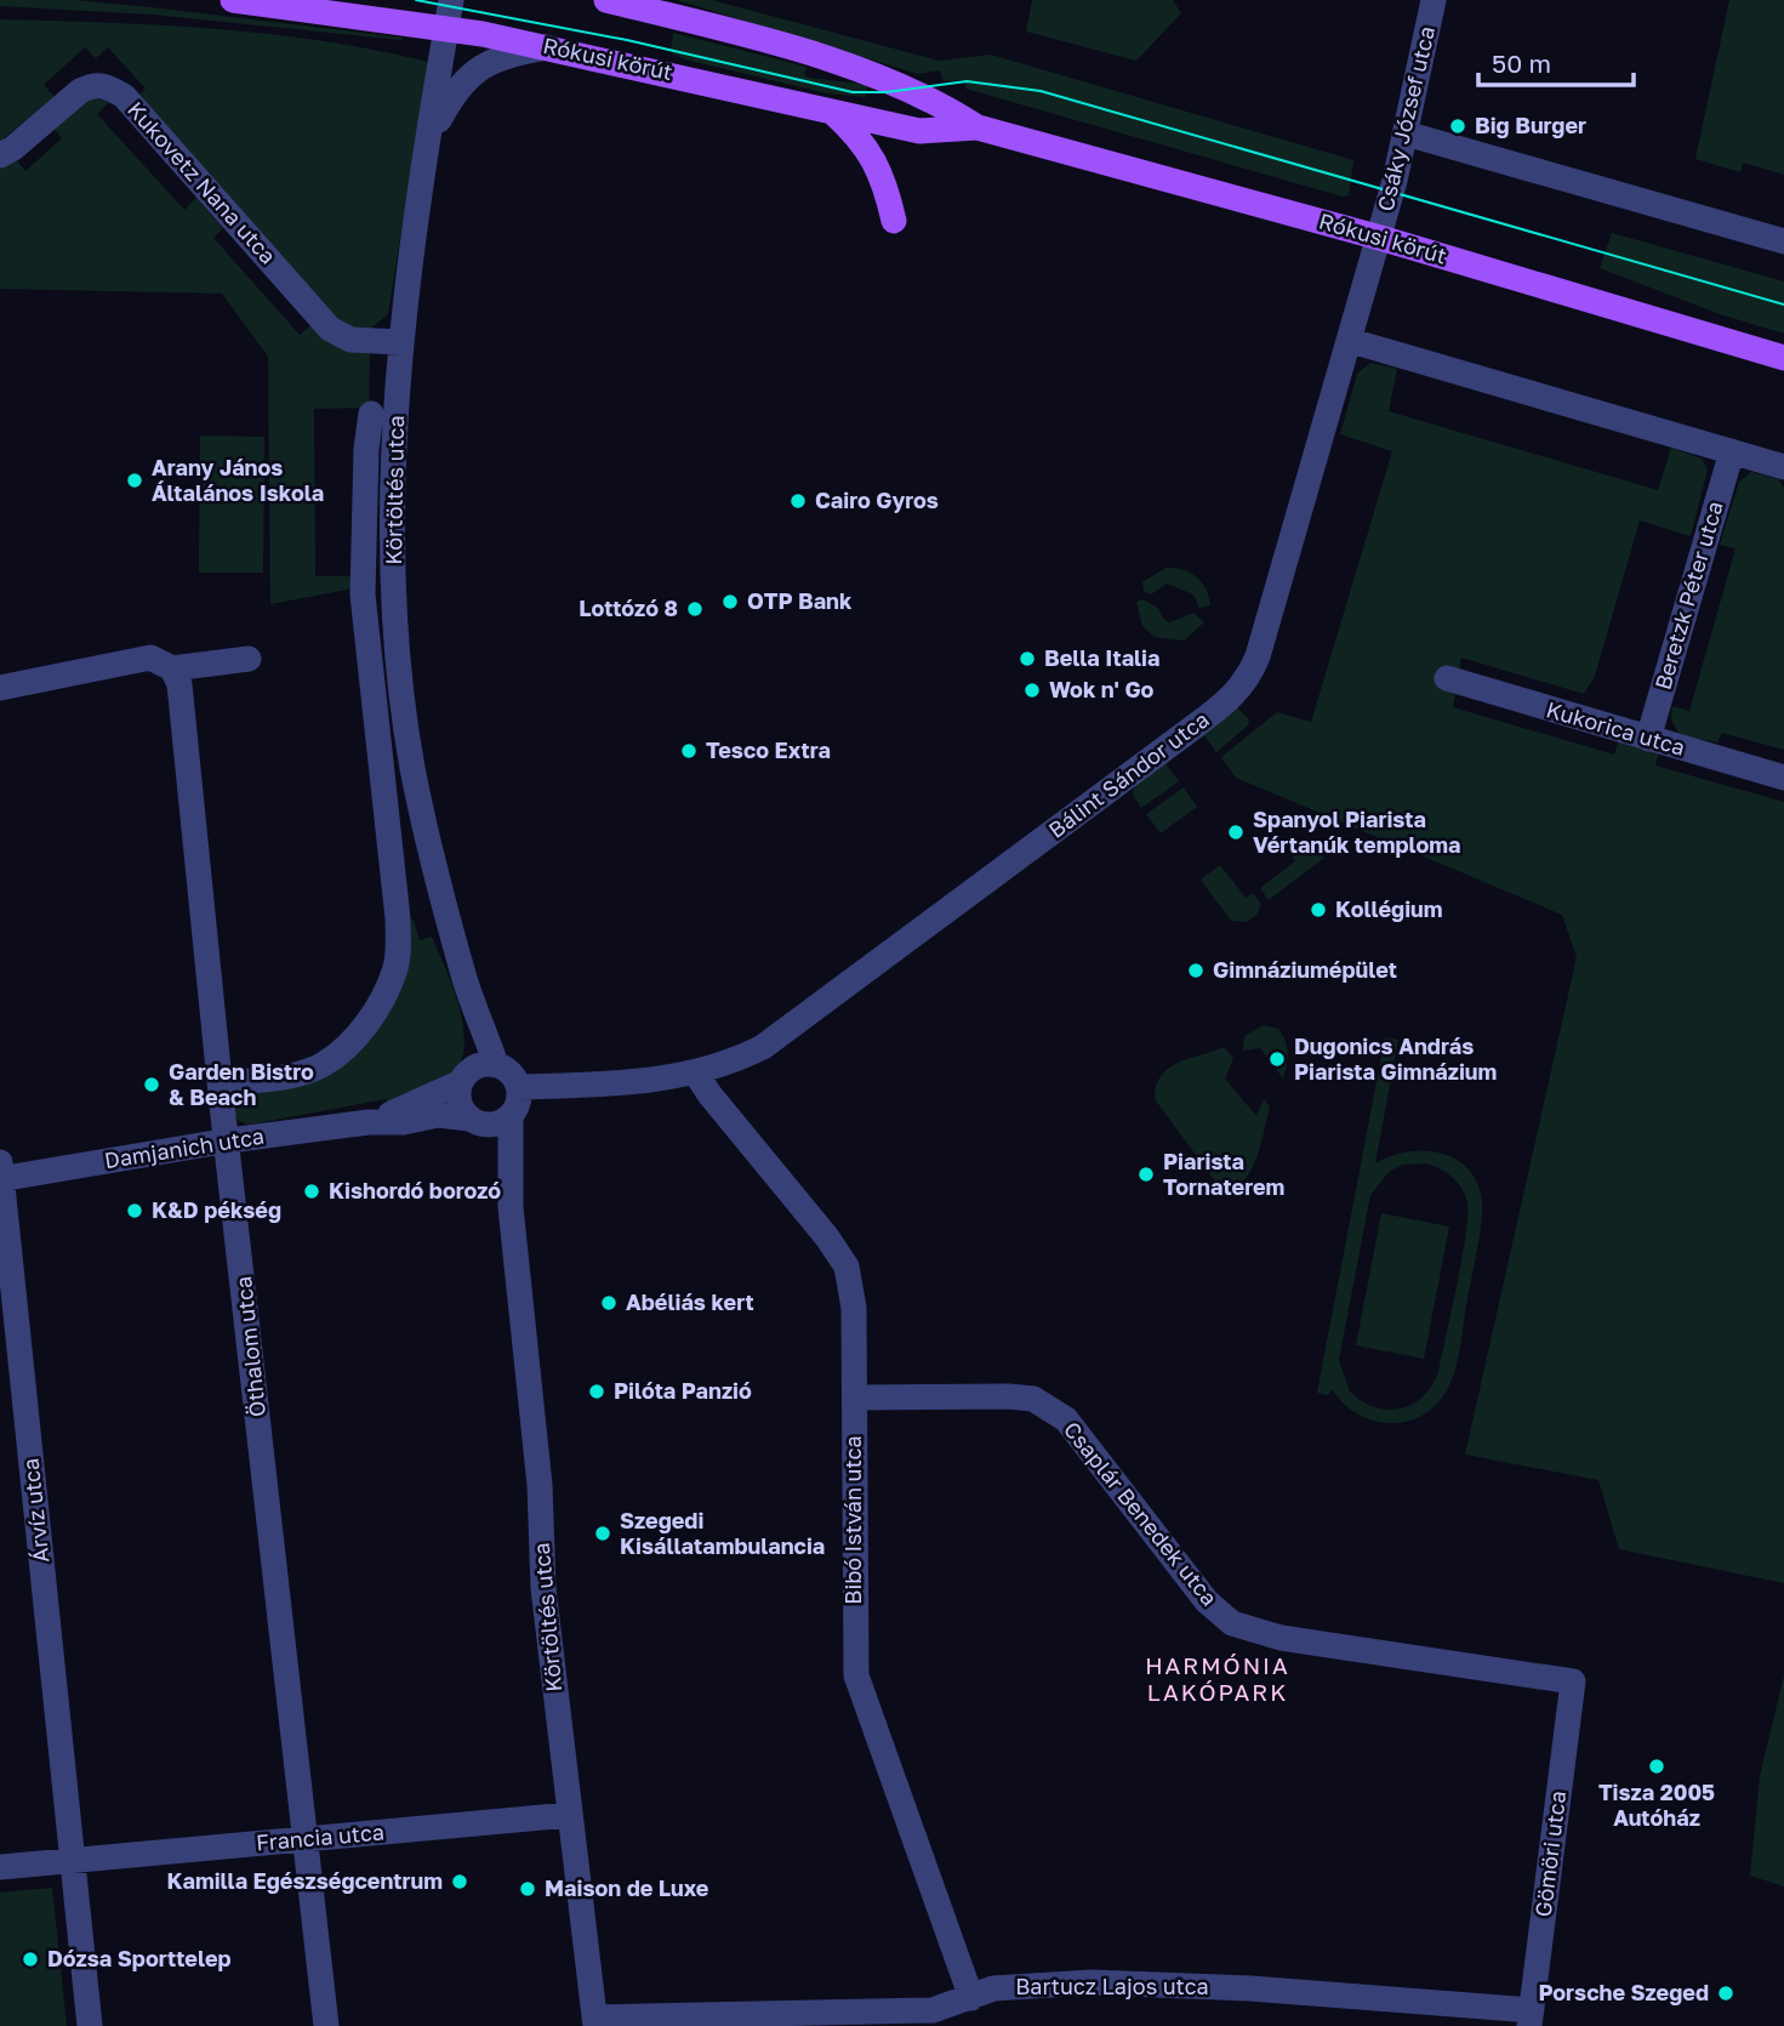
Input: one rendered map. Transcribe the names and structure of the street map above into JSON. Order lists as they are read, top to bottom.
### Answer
{
  "streets": {
    "main road": ["Rókusi körút"],
    "street": [
      "Csáky József utca",
      "Kukovetz Nana utca",
      "Körtöltés utca",
      "Beretzk Péter utca",
      "Kukorica utca",
      "Bálint Sándor utca",
      "Damjanich utca",
      "Öthalom utca",
      "Árvíz utca",
      "Csaplár Benedek utca",
      "Bibó István utca",
      "Francia utca",
      "Gömöri utca",
      "Bartucz Lajos utca"
    ]
  },
  "crossings": [
    ["Rókusi körút", "Csáky József utca"],
    ["Rókusi körút", "Körtöltés utca"],
    ["Rókusi körút", "Bálint Sándor utca"],
    ["Csáky József utca", "Bálint Sándor utca"],
    ["Kukovetz Nana utca", "Körtöltés utca"],
    ["Körtöltés utca", "Bálint Sándor utca"],
    ["Körtöltés utca", "Damjanich utca"],
    ["Körtöltés utca", "Francia utca"],
    ["Körtöltés utca", "Bartucz Lajos utca"],
    ["Beretzk Péter utca", "Kukorica utca"],
    ["Bálint Sándor utca", "Damjanich utca"],
    ["Bálint Sándor utca", "Bibó István utca"],
    ["Damjanich utca", "Öthalom utca"],
    ["Damjanich utca", "Árvíz utca"],
    ["Öthalom utca", "Francia utca"],
    ["Árvíz utca", "Francia utca"],
    ["Csaplár Benedek utca", "Bibó István utca"],
    ["Csaplár Benedek utca", "Gömöri utca"],
    ["Bibó István utca", "Bartucz Lajos utca"],
    ["Gömöri utca", "Bartucz Lajos utca"]
  ],
  "districts": ["HARMÓNIA LAKÓPARK"],
  "places": [
    "Big Burger",
    "Arany János Általános Iskola",
    "Cairo Gyros",
    "OTP Bank",
    "Lottózó 8",
    "Bella Italia",
    "Wok n' Go",
    "Tesco Extra",
    "Spanyol Piarista Vértanúk temploma",
    "Kollégium",
    "Gimnáziumépület",
    "Dugonics András Piarista Gimnázium",
    "Garden Bistro & Beach",
    "Piarista Tornaterem",
    "Kishordó borozó",
    "K&D pékség",
    "Abéliás kert",
    "Pilóta Panzió",
    "Szegedi Kisállatambulancia",
    "Tisza 2005 Autóház",
    "Kamilla Egészségcentrum",
    "Maison de Luxe",
    "Dózsa Sporttelep",
    "Porsche Szeged"
  ],
  "scale_bar": "50 m"
}
